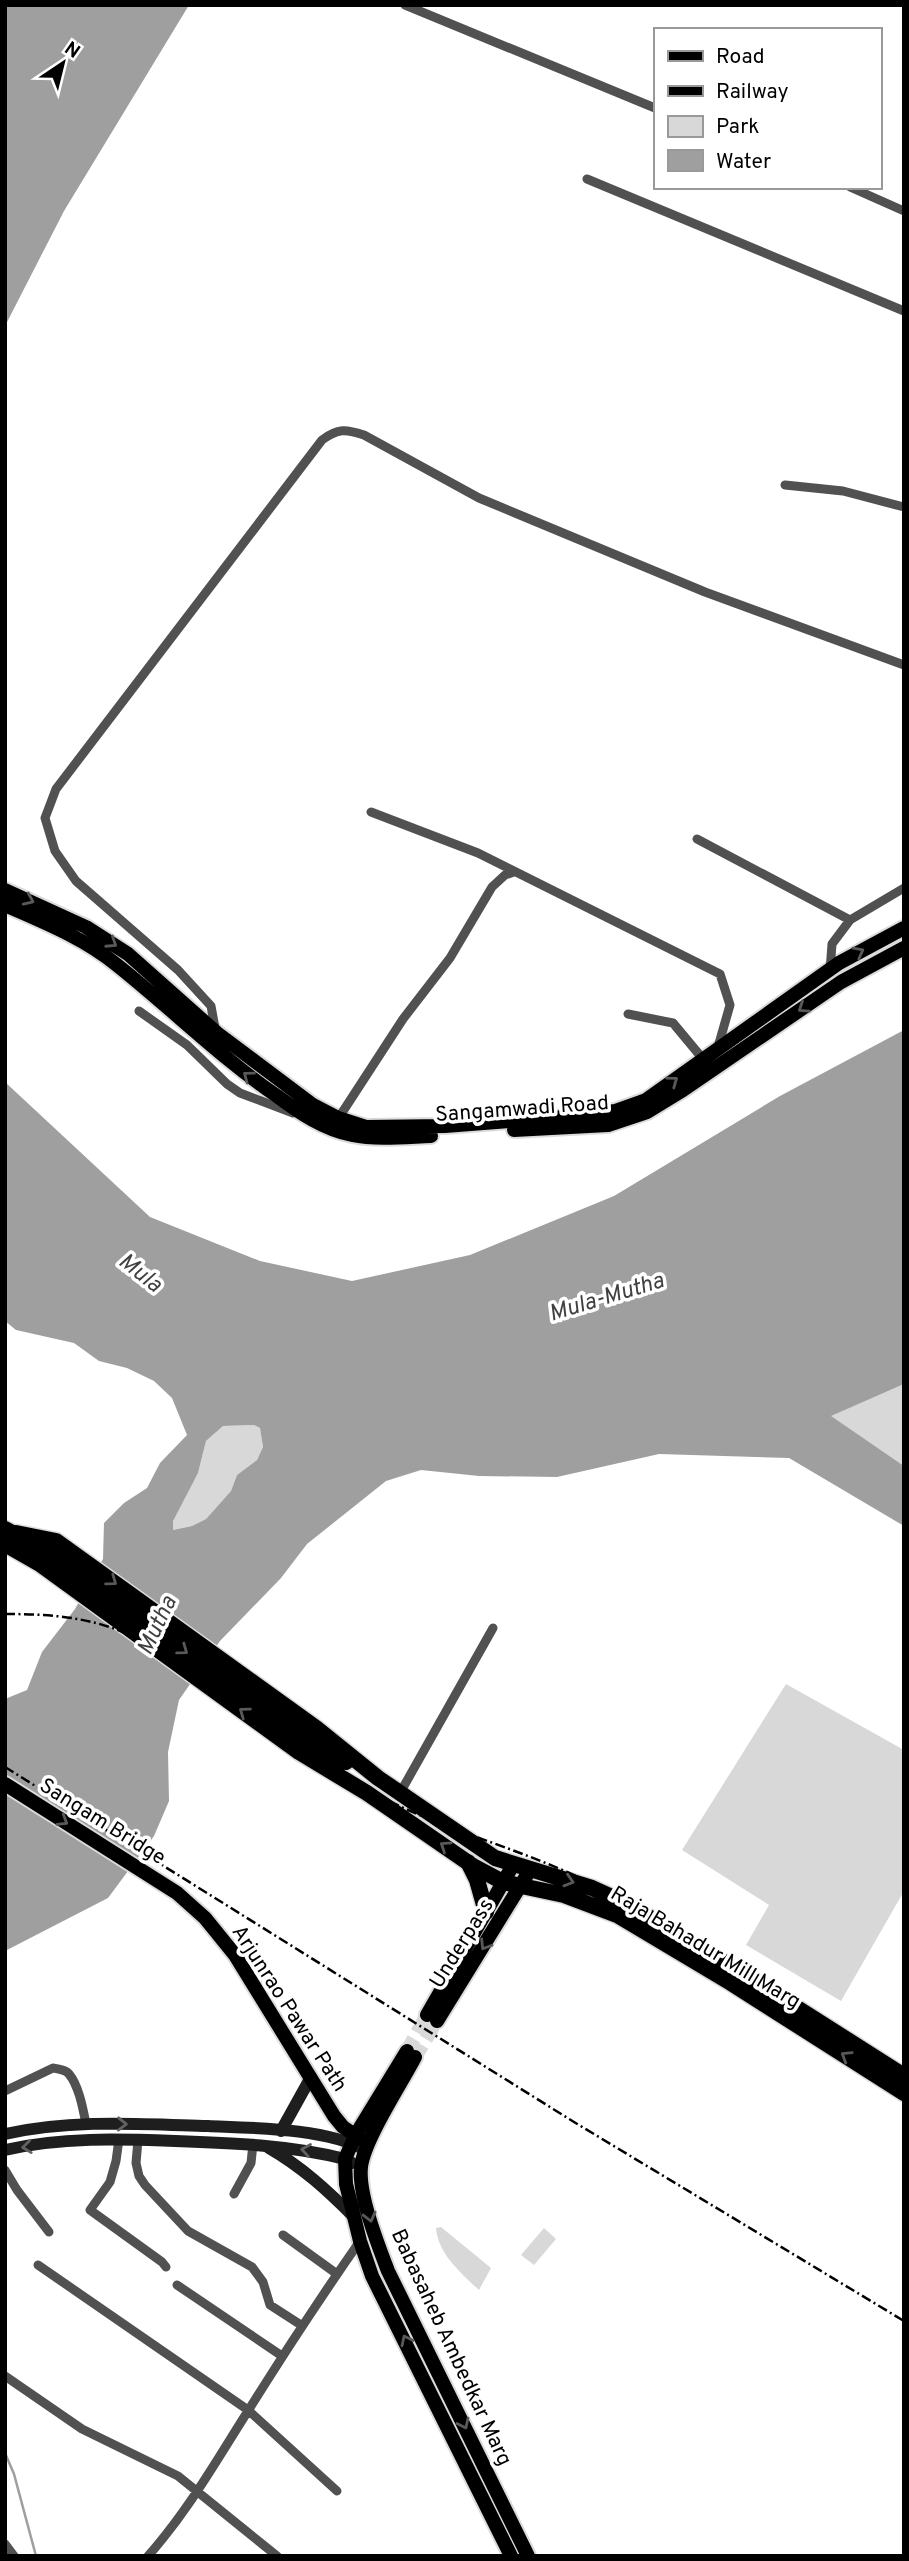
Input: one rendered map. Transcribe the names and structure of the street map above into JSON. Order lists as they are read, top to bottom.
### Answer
{
  "streets": {
    "highway": ["Raja Bahadur Mill Marg"],
    "main road": [
      "Sangamwadi Road",
      "Sangam Bridge",
      "Underpass",
      "Arjunrao Pawar Path",
      "Babasaheb Ambedkar Marg"
    ]
  },
  "crossings": [
    ["Sangam Bridge", "Arjunrao Pawar Path"],
    ["Underpass", "Raja Bahadur Mill Marg"],
    ["Arjunrao Pawar Path", "Babasaheb Ambedkar Marg"]
  ],
  "one_way": ["Sangam Bridge"],
  "water": ["Mula", "Mula-Mutha", "Mutha"],
  "legend": [
    "Road",
    "Railway",
    "Park",
    "Water"
  ],
  "north": "top right"
}
